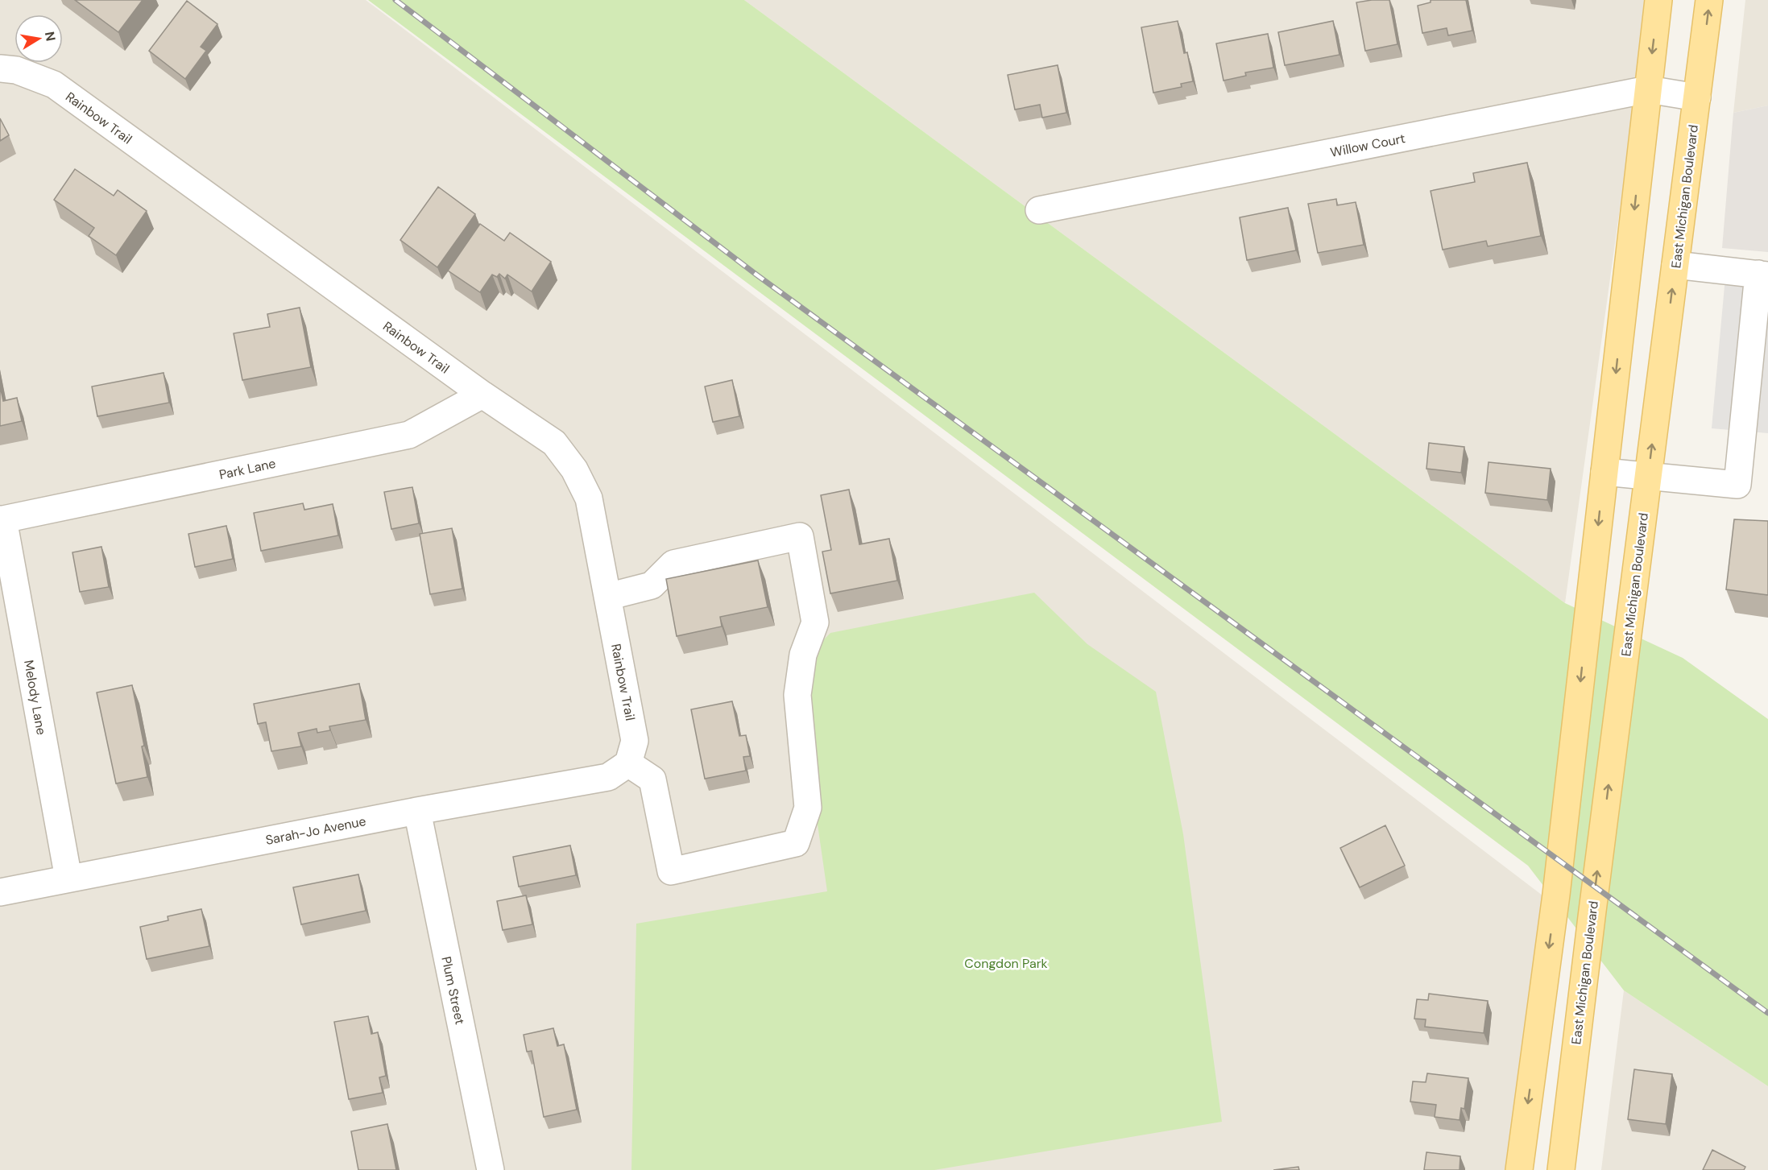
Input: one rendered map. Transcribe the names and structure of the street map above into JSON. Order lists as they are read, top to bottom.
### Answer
{
  "streets": {
    "main road": ["East Michigan Boulevard"],
    "street": [
      "Rainbow Trail",
      "Willow Court",
      "Park Lane",
      "Melody Lane",
      "Sarah-Jo Avenue",
      "Plum Street"
    ]
  },
  "crossings": [
    ["Rainbow Trail", "Park Lane"],
    ["Rainbow Trail", "Sarah-Jo Avenue"],
    ["Willow Court", "East Michigan Boulevard"],
    ["Park Lane", "Melody Lane"],
    ["Melody Lane", "Sarah-Jo Avenue"],
    ["Sarah-Jo Avenue", "Plum Street"]
  ],
  "parks": ["Congdon Park"],
  "north": "right"
}
